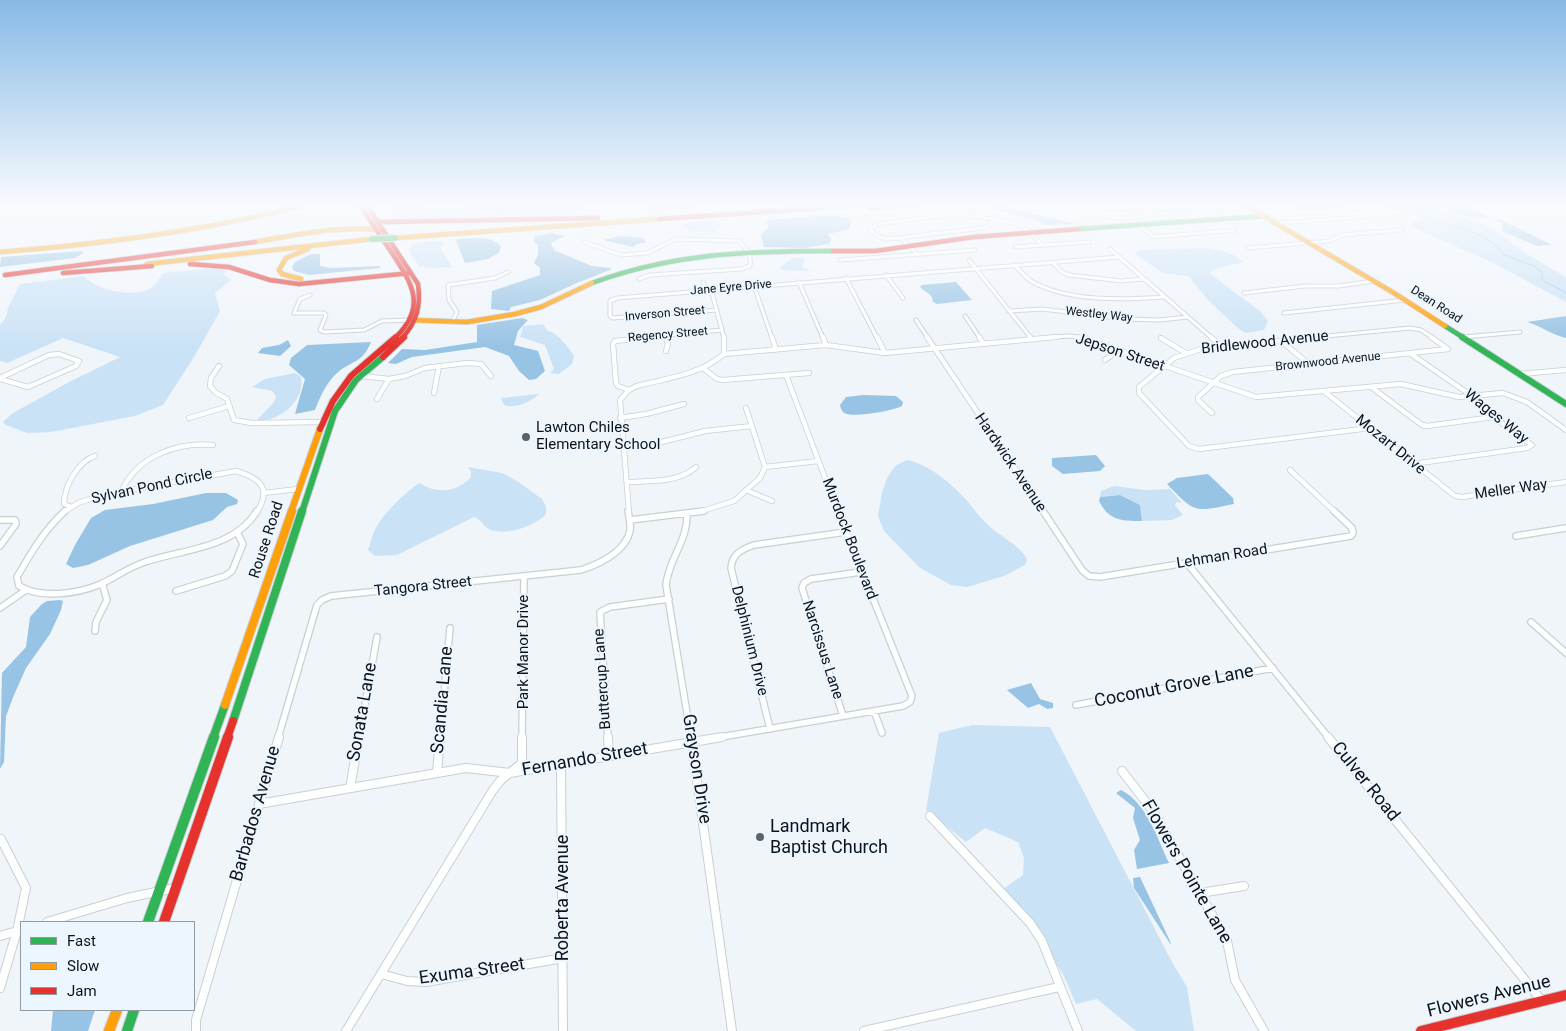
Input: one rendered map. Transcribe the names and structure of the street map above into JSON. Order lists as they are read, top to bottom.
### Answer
{
  "streets": {
    "main road": ["Dean Road", "Rouse Road", "Flowers Avenue"],
    "street": [
      "Jane Eyre Drive",
      "Inverson Street",
      "Westley Way",
      "Regency Street",
      "Bridlewood Avenue",
      "Jepson Street",
      "Brownwood Avenue",
      "Wages Way",
      "Mozart Drive",
      "Hardwick Avenue",
      "Sylvan Pond Circle",
      "Meller Way",
      "Murdock Boulevard",
      "Lehman Road",
      "Tangora Street",
      "Delphinium Drive",
      "Narcissus Lane",
      "Park Manor Drive",
      "Buttercup Lane",
      "Coconut Grove Lane",
      "Scandia Lane",
      "Sonata Lane",
      "Fernando Street",
      "Grayson Drive",
      "Culver Road",
      "Barbados Avenue",
      "Flowers Pointe Lane",
      "Roberta Avenue",
      "Exuma Street"
    ]
  },
  "crossings": [
    ["Jane Eyre Drive", "Inverson Street"],
    ["Regency Street", "Park Manor Drive"],
    ["Bridlewood Avenue", "Jepson Street"],
    ["Bridlewood Avenue", "Brownwood Avenue"],
    ["Bridlewood Avenue", "Mozart Drive"],
    ["Jepson Street", "Brownwood Avenue"],
    ["Jepson Street", "Wages Way"],
    ["Jepson Street", "Mozart Drive"],
    ["Jepson Street", "Hardwick Avenue"],
    ["Brownwood Avenue", "Wages Way"],
    ["Wages Way", "Mozart Drive"],
    ["Mozart Drive", "Meller Way"],
    ["Hardwick Avenue", "Lehman Road"],
    ["Murdock Boulevard", "Delphinium Drive"],
    ["Murdock Boulevard", "Narcissus Lane"],
    ["Murdock Boulevard", "Fernando Street"],
    ["Lehman Road", "Culver Road"],
    ["Tangora Street", "Park Manor Drive"],
    ["Tangora Street", "Barbados Avenue"],
    ["Delphinium Drive", "Fernando Street"],
    ["Narcissus Lane", "Fernando Street"],
    ["Park Manor Drive", "Fernando Street"],
    ["Park Manor Drive", "Exuma Street"],
    ["Buttercup Lane", "Fernando Street"],
    ["Buttercup Lane", "Grayson Drive"],
    ["Coconut Grove Lane", "Culver Road"],
    ["Scandia Lane", "Fernando Street"],
    ["Sonata Lane", "Fernando Street"],
    ["Fernando Street", "Grayson Drive"],
    ["Fernando Street", "Barbados Avenue"],
    ["Fernando Street", "Roberta Avenue"],
    ["Culver Road", "Flowers Avenue"],
    ["Roberta Avenue", "Exuma Street"]
  ],
  "places": ["Lawton Chiles Elementary School", "Landmark Baptist Church"],
  "legend": ["Fast", "Slow", "Jam"]
}
